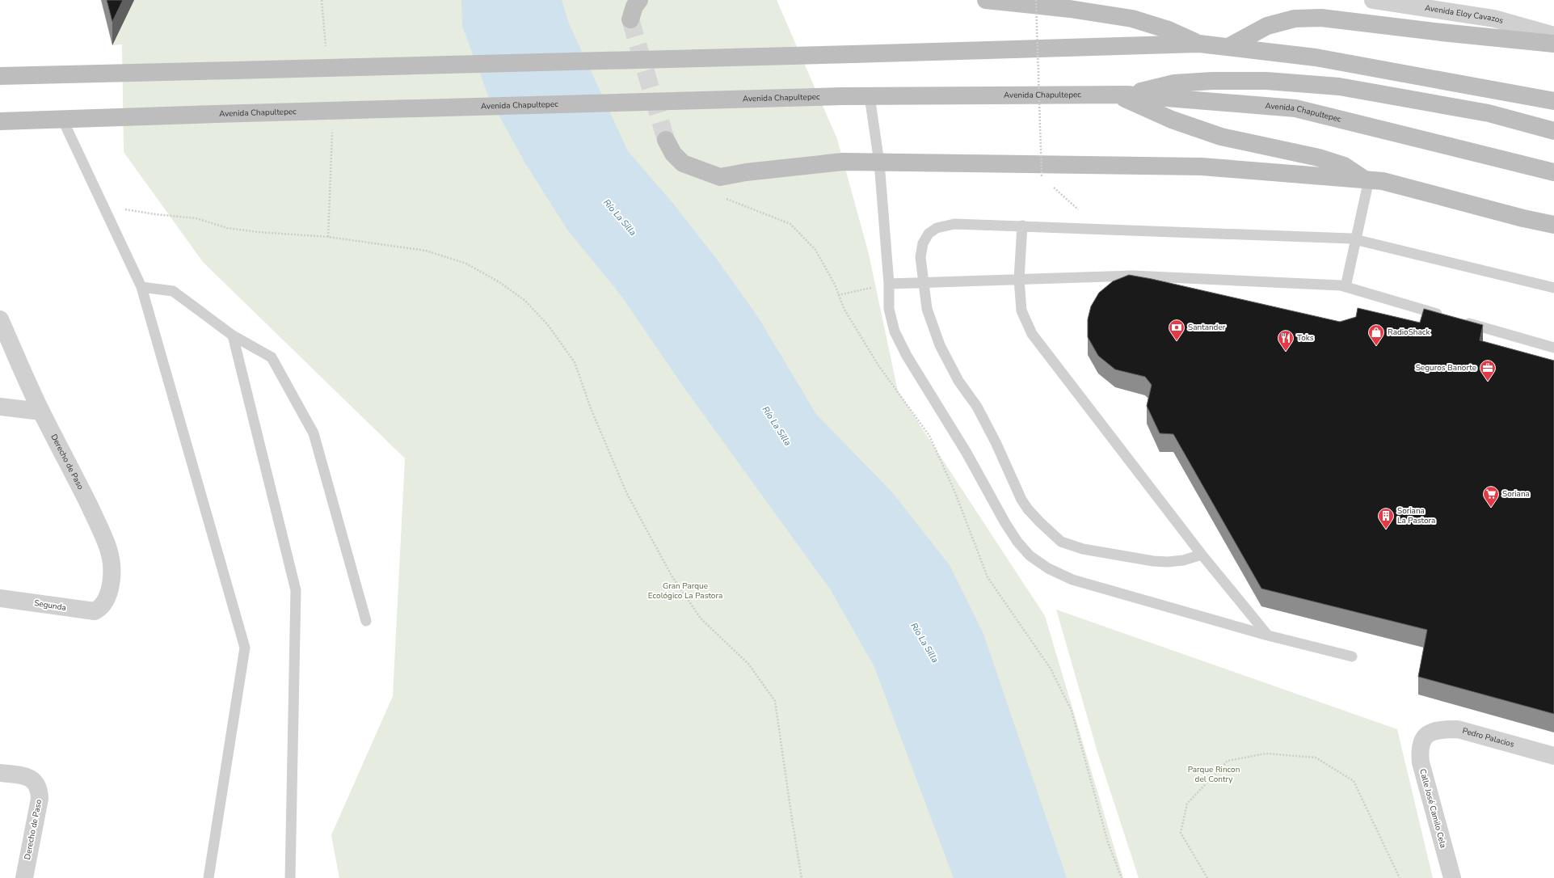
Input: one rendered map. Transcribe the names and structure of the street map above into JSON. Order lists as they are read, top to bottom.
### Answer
{
  "streets": {
    "main road": ["Avenida Chapultepec"],
    "street": [
      "Avenida Eloy Cavazos",
      "Derecho de Paso",
      "Segunda",
      "Pedro Palacios",
      "Calle José Camilo Cela"
    ]
  },
  "crossings": [
    ["Derecho de Paso", "Segunda"],
    ["Pedro Palacios", "Calle José Camilo Cela"]
  ],
  "water": ["Río La Silla"],
  "parks": ["Gran Parque Ecológico La Pastora", "Parque Rincon del Contry"],
  "places": {
    "bank": ["Santander"],
    "shop": ["RadioShack"],
    "restaurant": ["Toks"],
    "office": ["Seguros Banorte"],
    "supermarket": ["Soriana"],
    "building": ["Soriana La Pastora"]
  }
}
